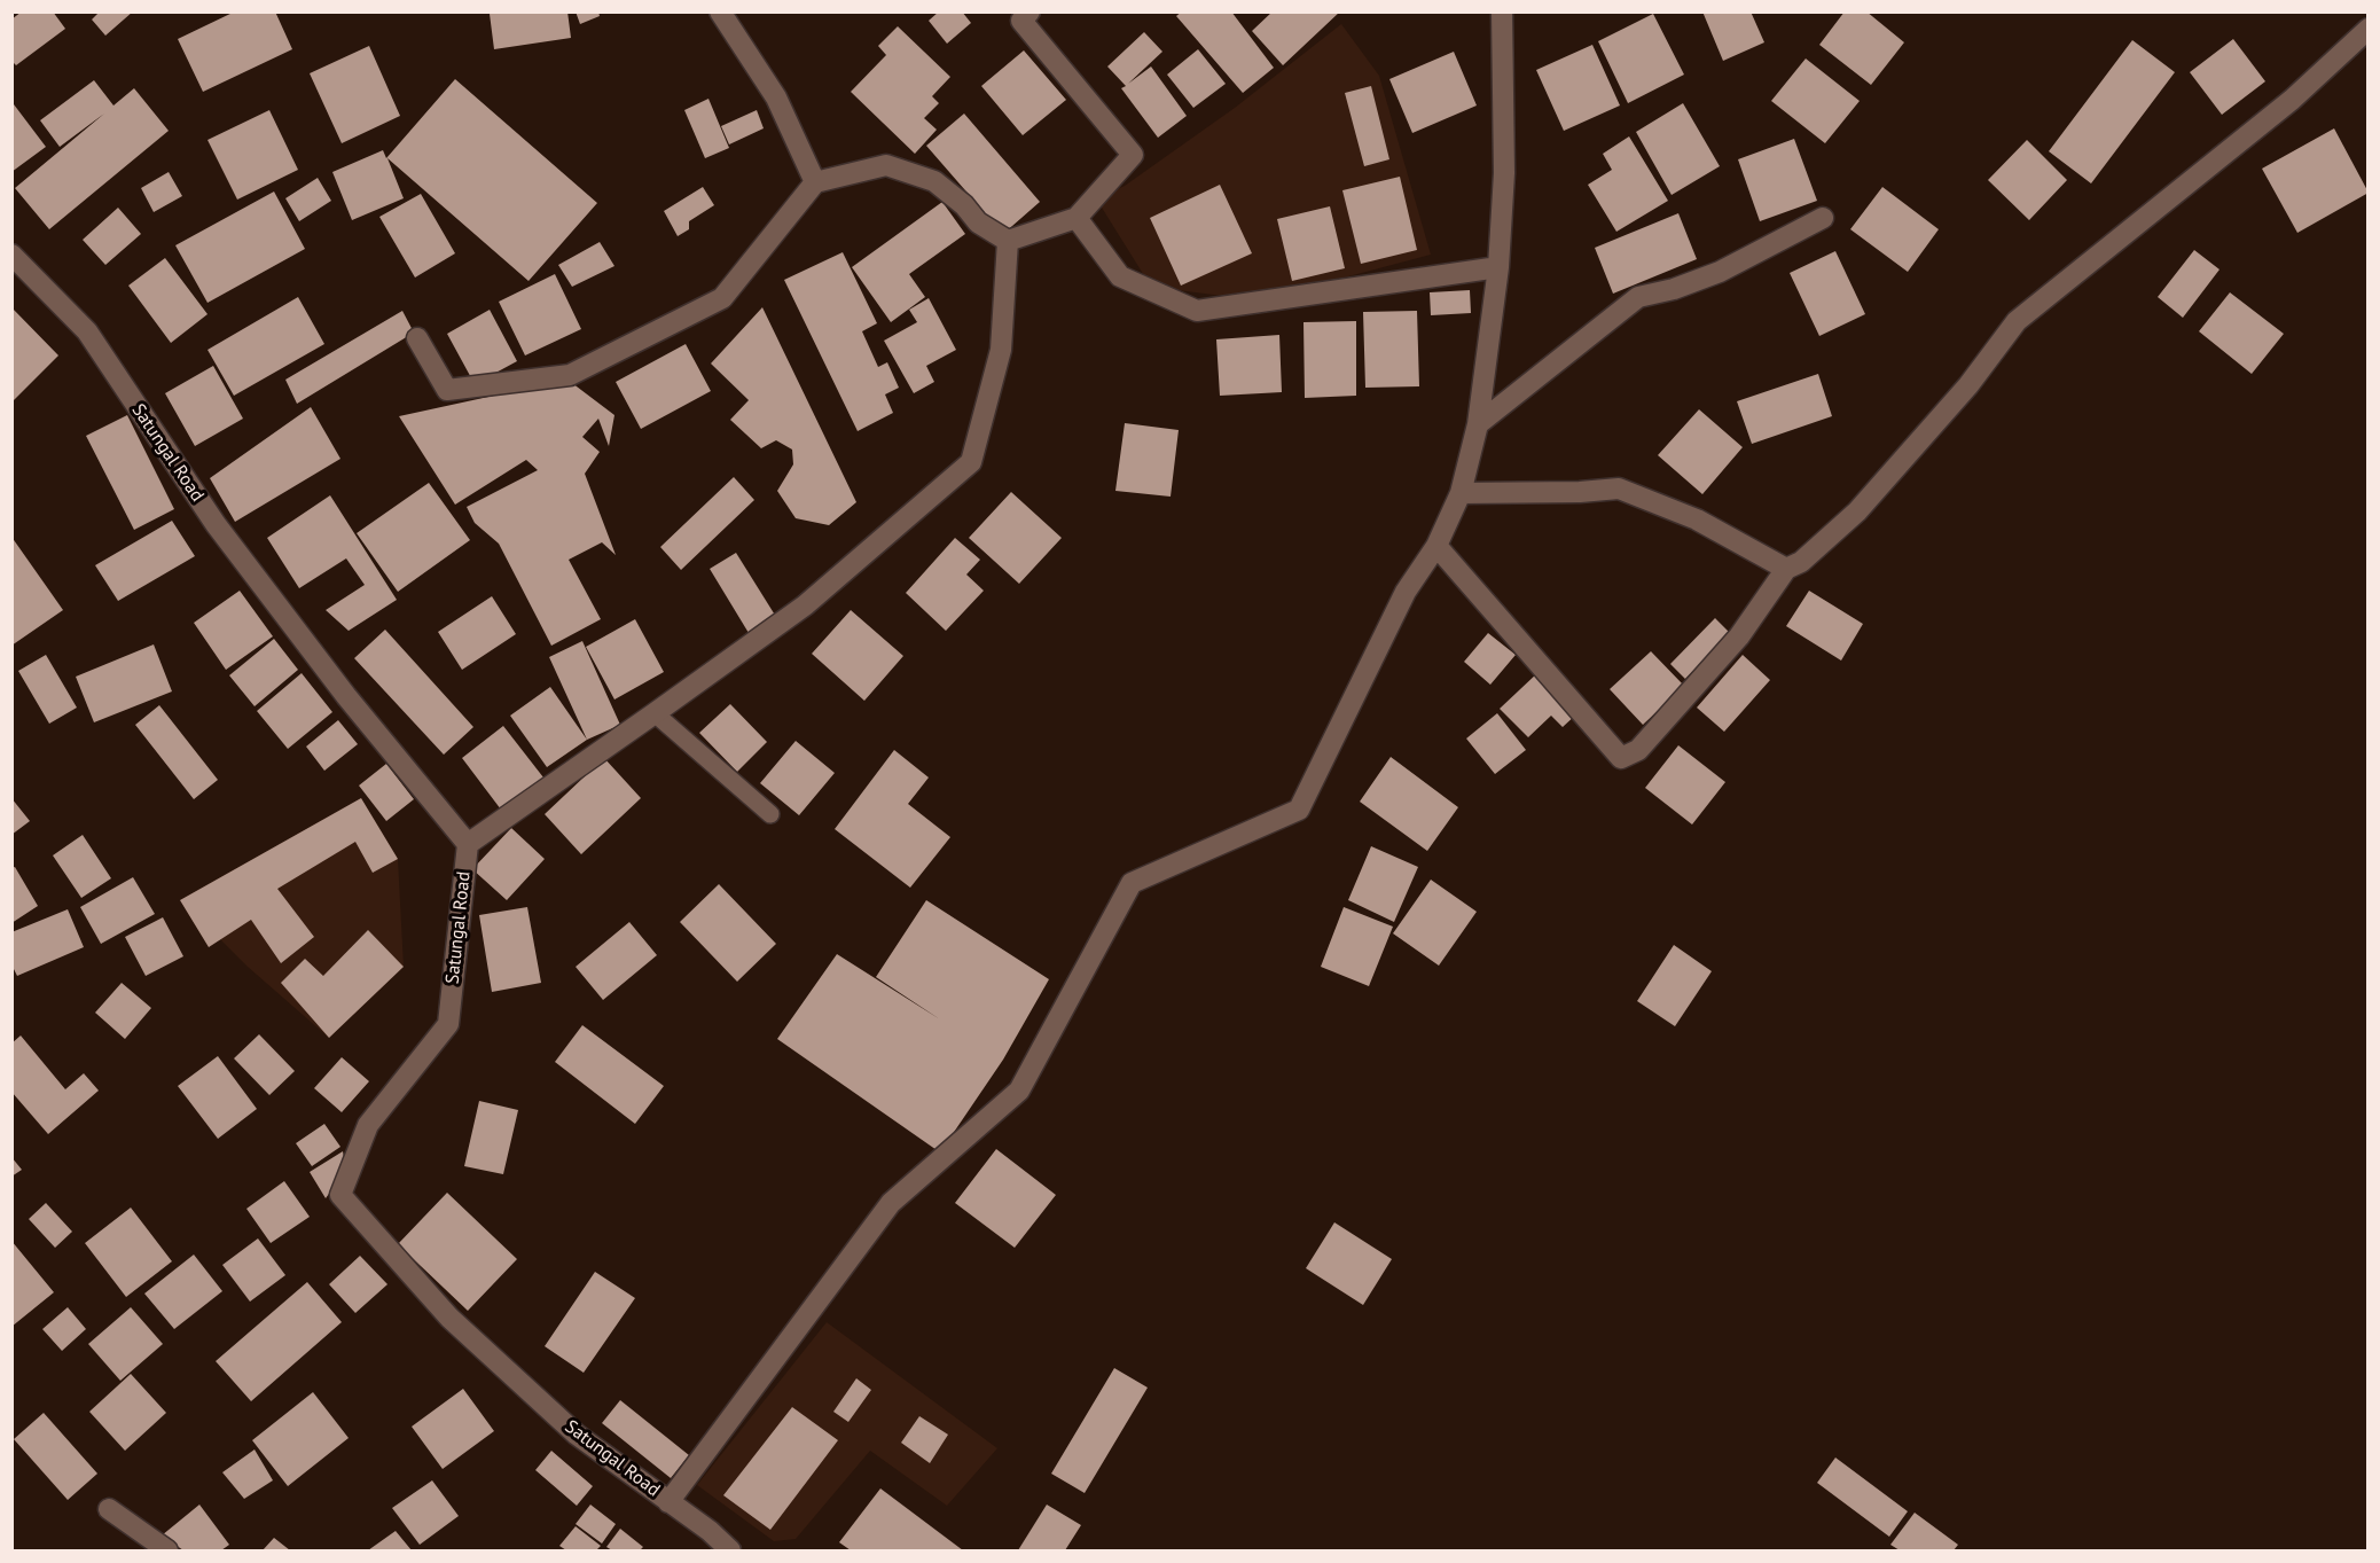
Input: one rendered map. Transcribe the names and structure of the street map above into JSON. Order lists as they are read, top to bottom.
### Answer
{
  "streets": {
    "street": ["Satungal Road"]
  }
}
